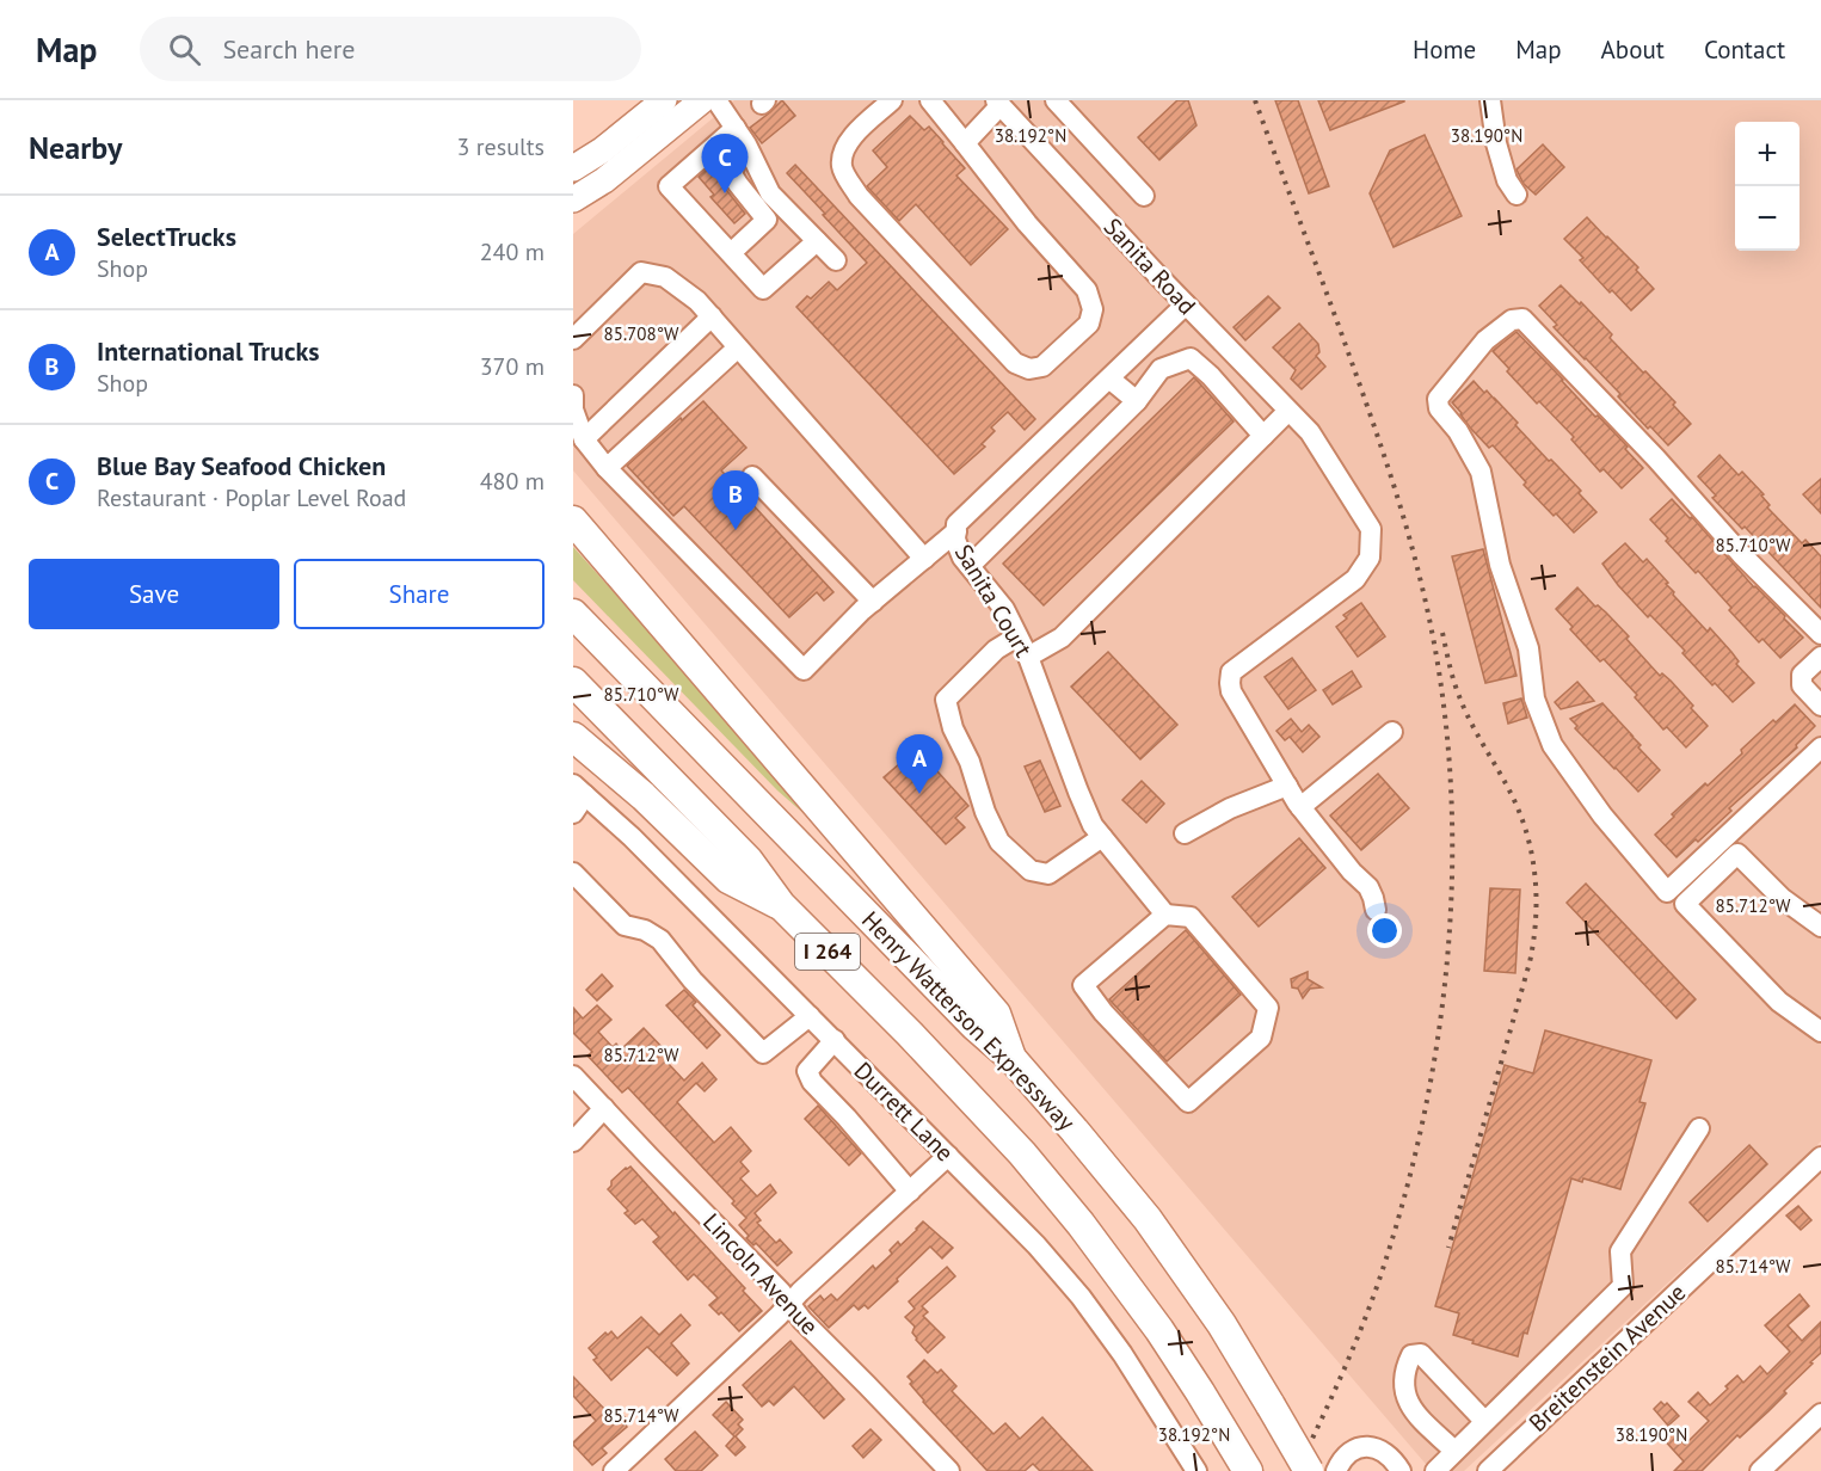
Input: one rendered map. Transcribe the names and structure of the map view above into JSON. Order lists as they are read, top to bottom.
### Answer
{
  "streets": {
    "highway": ["I 264", "Henry Watterson Expressway"],
    "street": [
      "Sanita Road",
      "Sanita Court",
      "Durrett Lane",
      "Lincoln Avenue",
      "Breitenstein Avenue"
    ]
  },
  "crossings": [
    ["Sanita Road", "Sanita Court"]
  ],
  "page": {
    "header": "Map",
    "search": "Search here",
    "nav": [
      "Home",
      "Map",
      "About",
      "Contact"
    ],
    "heading": ["Nearby", "3 results"],
    "map_buttons": ["+", "−"],
    "pins": ["C", "B", "A"],
    "list": [
      {
        "mark": "A",
        "name": "SelectTrucks",
        "note": "Shop",
        "value": "240 m"
      },
      {
        "mark": "B",
        "name": "International Trucks",
        "note": "Shop",
        "value": "370 m"
      },
      {
        "mark": "C",
        "name": "Blue Bay Seafood Chicken",
        "note": "Restaurant · Poplar Level Road",
        "value": "480 m"
      }
    ],
    "buttons": ["Save", "Share"]
  },
  "coordinates": [
    "38.192°N",
    "38.190°N",
    "85.708°W",
    "85.710°W",
    "85.712°W",
    "85.714°W"
  ]
}
